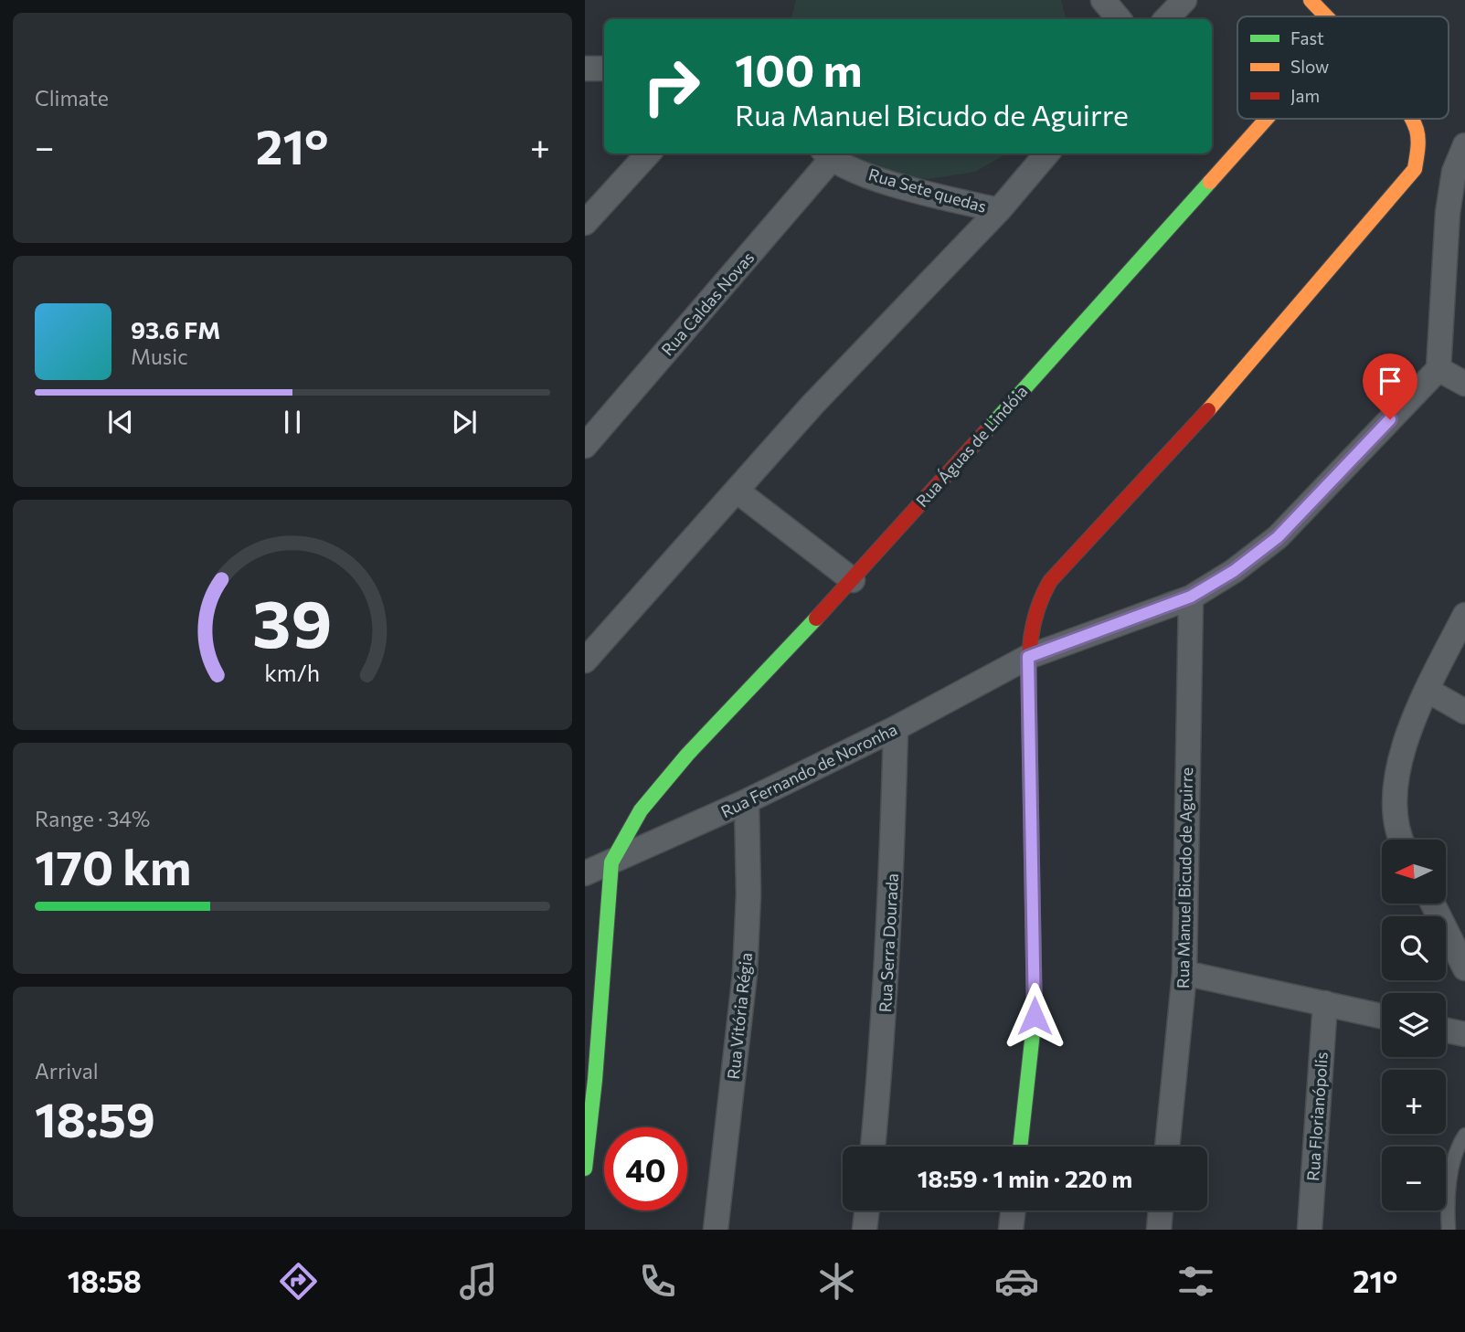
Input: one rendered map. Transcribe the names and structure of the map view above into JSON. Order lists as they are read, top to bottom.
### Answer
{
  "streets": {
    "street": [
      "Rua Sete quedas",
      "Rua Caldas Novas",
      "Rua Águas de Lindóia",
      "Rua Fernando de Noronha",
      "Rua Manuel Bicudo de Aguirre",
      "Rua Serra Dourada",
      "Rua Vitória Régia",
      "Rua Florianópolis"
    ]
  },
  "crossings": [
    ["Rua Sete quedas", "Rua Caldas Novas"],
    ["Rua Águas de Lindóia", "Rua Fernando de Noronha"],
    ["Rua Fernando de Noronha", "Rua Serra Dourada"],
    ["Rua Fernando de Noronha", "Rua Vitória Régia"]
  ],
  "legend": ["Fast", "Slow", "Jam"],
  "north": "left",
  "page": {
    "tile": [
      "Climate",
      ["Range · 34%", "170 km"],
      ["Arrival", "18:59"]
    ],
    "turn": ["100 m", "Rua Manuel Bicudo de Aguirre"],
    "heat": ["−", "21°", "+"],
    "song": ["93.6 FM", "Music"],
    "map_buttons": ["+", "−"],
    "limit": "40",
    "trip": "18:59 · 1 min · 220 m",
    "tabs": ["18:58", "21°"],
    "gauge": ["39", "km/h"]
  }
}
